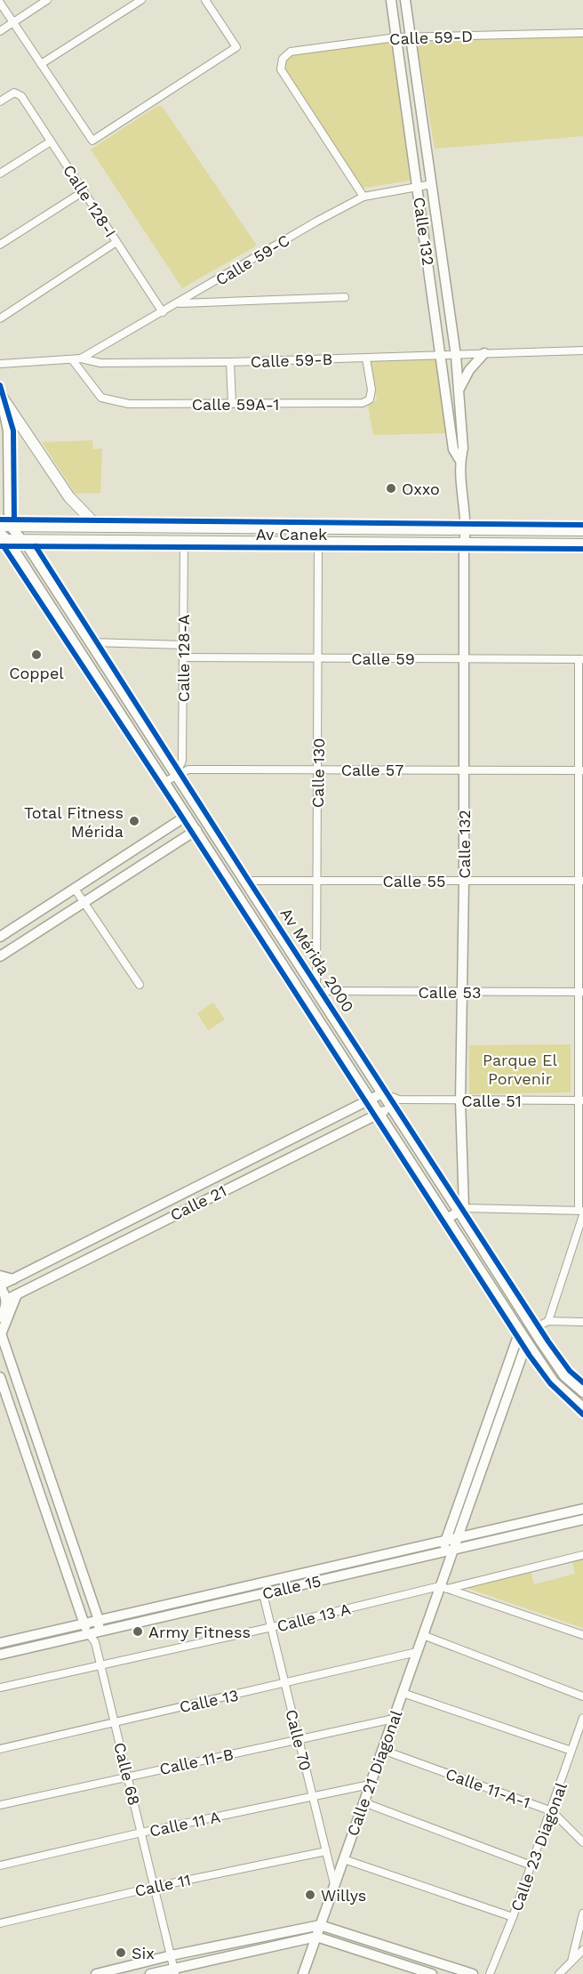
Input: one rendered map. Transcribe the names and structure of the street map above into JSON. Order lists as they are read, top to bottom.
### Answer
{
  "streets": {
    "street": [
      "Calle 59-D",
      "Calle 128-I",
      "Calle 132",
      "Calle 59-C",
      "Calle 59-B",
      "Calle 59A-1",
      "Calle 128-A",
      "Calle 59",
      "Calle 57",
      "Calle 130",
      "Calle 55",
      "Calle 53",
      "Calle 51",
      "Calle 21",
      "Calle 15",
      "Calle 13 A",
      "Calle 13",
      "Calle 70",
      "Calle 11-B",
      "Calle 21 Diagonal",
      "Calle 68",
      "Calle 11-A-1",
      "Calle 11 A",
      "Calle 23 Diagonal",
      "Calle 11"
    ],
    "cycle path": ["Av Canek", "Av Mérida 2000"]
  },
  "crossings": [
    ["Calle 59-D", "Calle 132"],
    ["Calle 59-D", "Calle 59-C"],
    ["Calle 128-I", "Calle 59-C"],
    ["Calle 132", "Calle 59-C"],
    ["Calle 132", "Calle 59-B"],
    ["Calle 132", "Calle 59"],
    ["Calle 132", "Calle 57"],
    ["Calle 132", "Calle 55"],
    ["Calle 132", "Calle 53"],
    ["Calle 132", "Calle 51"],
    ["Calle 59-C", "Calle 59-B"],
    ["Calle 59-B", "Calle 59A-1"],
    ["Calle 128-A", "Calle 59"],
    ["Calle 128-A", "Calle 57"],
    ["Calle 59", "Calle 130"],
    ["Calle 57", "Calle 130"],
    ["Calle 130", "Calle 55"],
    ["Calle 130", "Calle 53"],
    ["Calle 51", "Calle 21"],
    ["Calle 15", "Calle 70"],
    ["Calle 15", "Calle 21 Diagonal"],
    ["Calle 15", "Calle 68"],
    ["Calle 13 A", "Calle 70"],
    ["Calle 13 A", "Calle 21 Diagonal"],
    ["Calle 13 A", "Calle 68"],
    ["Calle 13", "Calle 70"],
    ["Calle 13", "Calle 21 Diagonal"],
    ["Calle 13", "Calle 68"],
    ["Calle 70", "Calle 11-B"],
    ["Calle 70", "Calle 21 Diagonal"],
    ["Calle 70", "Calle 11 A"],
    ["Calle 70", "Calle 11"],
    ["Calle 11-B", "Calle 21 Diagonal"],
    ["Calle 11-B", "Calle 68"],
    ["Calle 21 Diagonal", "Calle 11-A-1"],
    ["Calle 21 Diagonal", "Calle 11 A"],
    ["Calle 68", "Calle 11 A"],
    ["Calle 68", "Calle 11"],
    ["Calle 11-A-1", "Calle 23 Diagonal"]
  ],
  "parks": ["Parque El Porvenir"],
  "places": [
    "Oxxo",
    "Coppel",
    "Total Fitness Mérida",
    "Army Fitness",
    "Willys",
    "Six"
  ]
}
